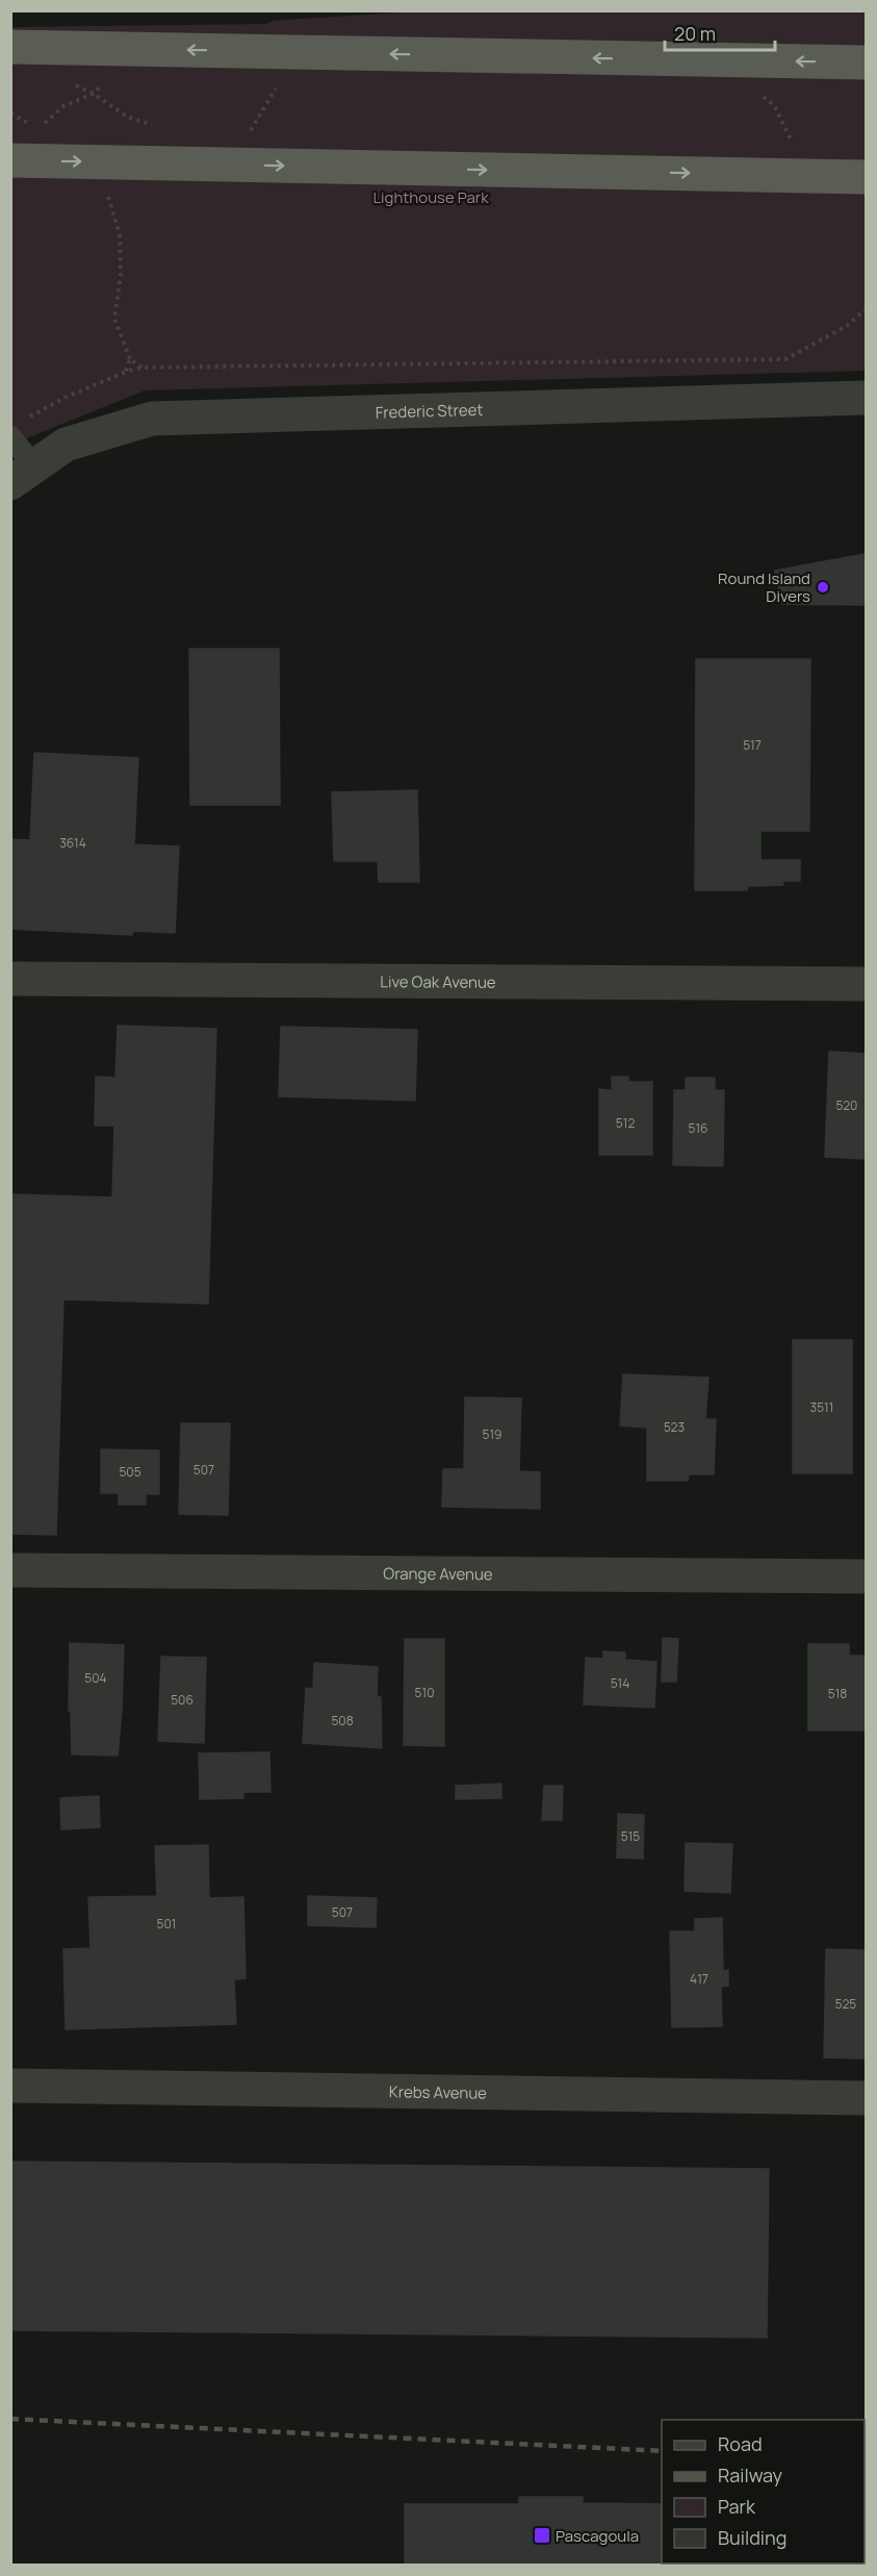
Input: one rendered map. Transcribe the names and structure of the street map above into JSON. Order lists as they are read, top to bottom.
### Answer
{
  "streets": {
    "street": [
      "Frederic Street",
      "Live Oak Avenue",
      "Orange Avenue",
      "Krebs Avenue"
    ]
  },
  "parks": ["Lighthouse Park"],
  "places": {
    "other": ["Round Island Divers"],
    "transit": ["Pascagoula"]
  },
  "house_numbers": [
    "517",
    "3614",
    "520",
    "512",
    "516",
    "3511",
    "523",
    "519",
    "507",
    "505",
    "504",
    "514",
    "510",
    "518",
    "506",
    "508",
    "515",
    "507",
    "501",
    "417",
    "525"
  ],
  "legend": [
    "Road",
    "Railway",
    "Park",
    "Building"
  ],
  "scale_bar": "20 m"
}
